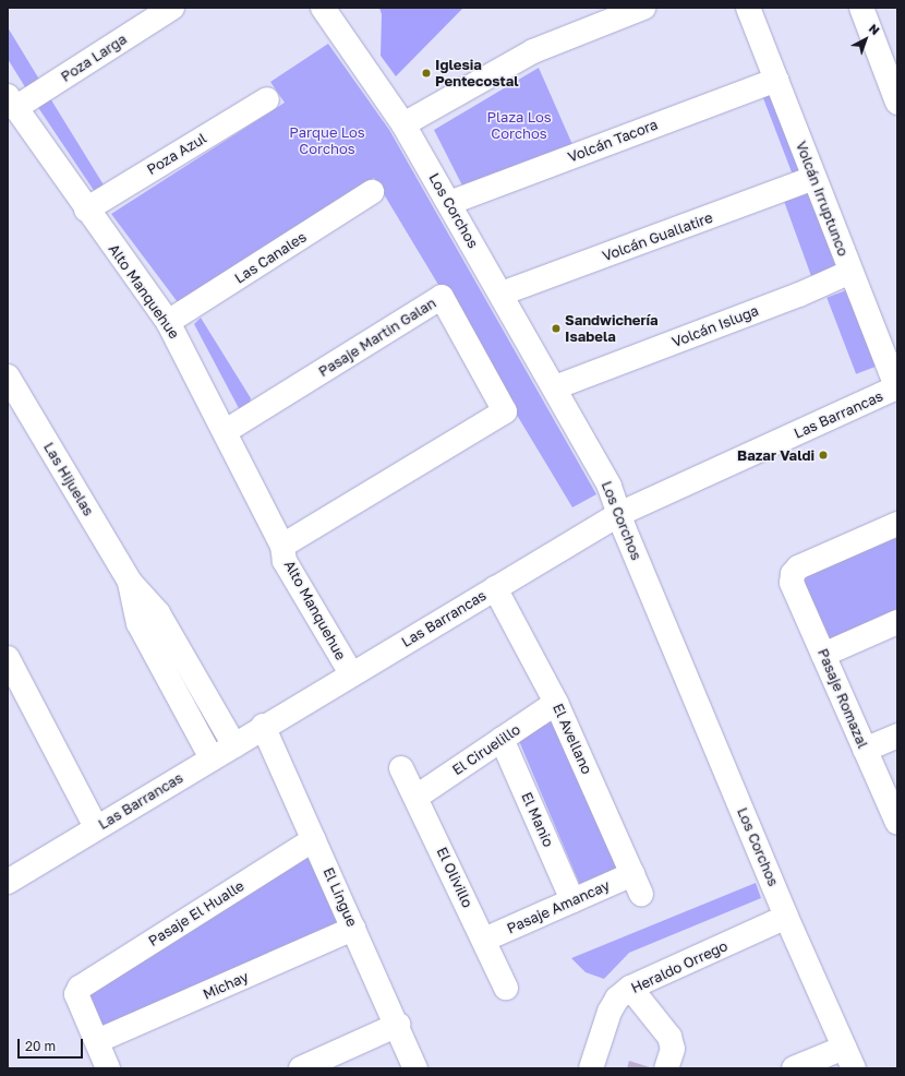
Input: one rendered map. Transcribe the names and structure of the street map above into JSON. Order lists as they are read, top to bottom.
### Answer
{
  "streets": {
    "street": [
      "Poza Larga",
      "Volcán Tacora",
      "Poza Azul",
      "Volcán Irruptunco",
      "Los Corchos",
      "Volcán Guallatire",
      "Las Canales",
      "Alto Manquehue",
      "Volcán Isluga",
      "Pasaje Martin Galan",
      "Las Barrancas",
      "Las Hijuelas",
      "Pasaje Romazal",
      "El Avellano",
      "El Ciruelillo",
      "El Manio",
      "El Olivillo",
      "El Lingue",
      "Pasaje Amancay",
      "Pasaje El Hualle",
      "Heraldo Orrego",
      "Michay"
    ]
  },
  "crossings": [
    ["Poza Larga", "Alto Manquehue"],
    ["Volcán Tacora", "Volcán Irruptunco"],
    ["Volcán Tacora", "Los Corchos"],
    ["Poza Azul", "Alto Manquehue"],
    ["Volcán Irruptunco", "Volcán Guallatire"],
    ["Volcán Irruptunco", "Volcán Isluga"],
    ["Volcán Irruptunco", "Las Barrancas"],
    ["Los Corchos", "Volcán Guallatire"],
    ["Los Corchos", "Volcán Isluga"],
    ["Los Corchos", "Las Barrancas"],
    ["Los Corchos", "Heraldo Orrego"],
    ["Las Canales", "Alto Manquehue"],
    ["Alto Manquehue", "Pasaje Martin Galan"],
    ["Alto Manquehue", "Las Barrancas"],
    ["Las Barrancas", "Las Hijuelas"],
    ["Las Barrancas", "El Avellano"],
    ["Las Barrancas", "El Lingue"],
    ["El Avellano", "El Ciruelillo"],
    ["El Avellano", "Pasaje Amancay"],
    ["El Ciruelillo", "El Manio"],
    ["El Ciruelillo", "El Olivillo"],
    ["El Manio", "Pasaje Amancay"],
    ["El Olivillo", "Pasaje Amancay"],
    ["El Lingue", "Pasaje El Hualle"],
    ["El Lingue", "Michay"],
    ["Pasaje El Hualle", "Michay"]
  ],
  "parks": ["Plaza Los Corchos", "Parque Los Corchos"],
  "places": ["Iglesia Pentecostal", "Sandwichería Isabela", "Bazar Valdi"],
  "scale_bar": "20 m",
  "north": "top right"
}
